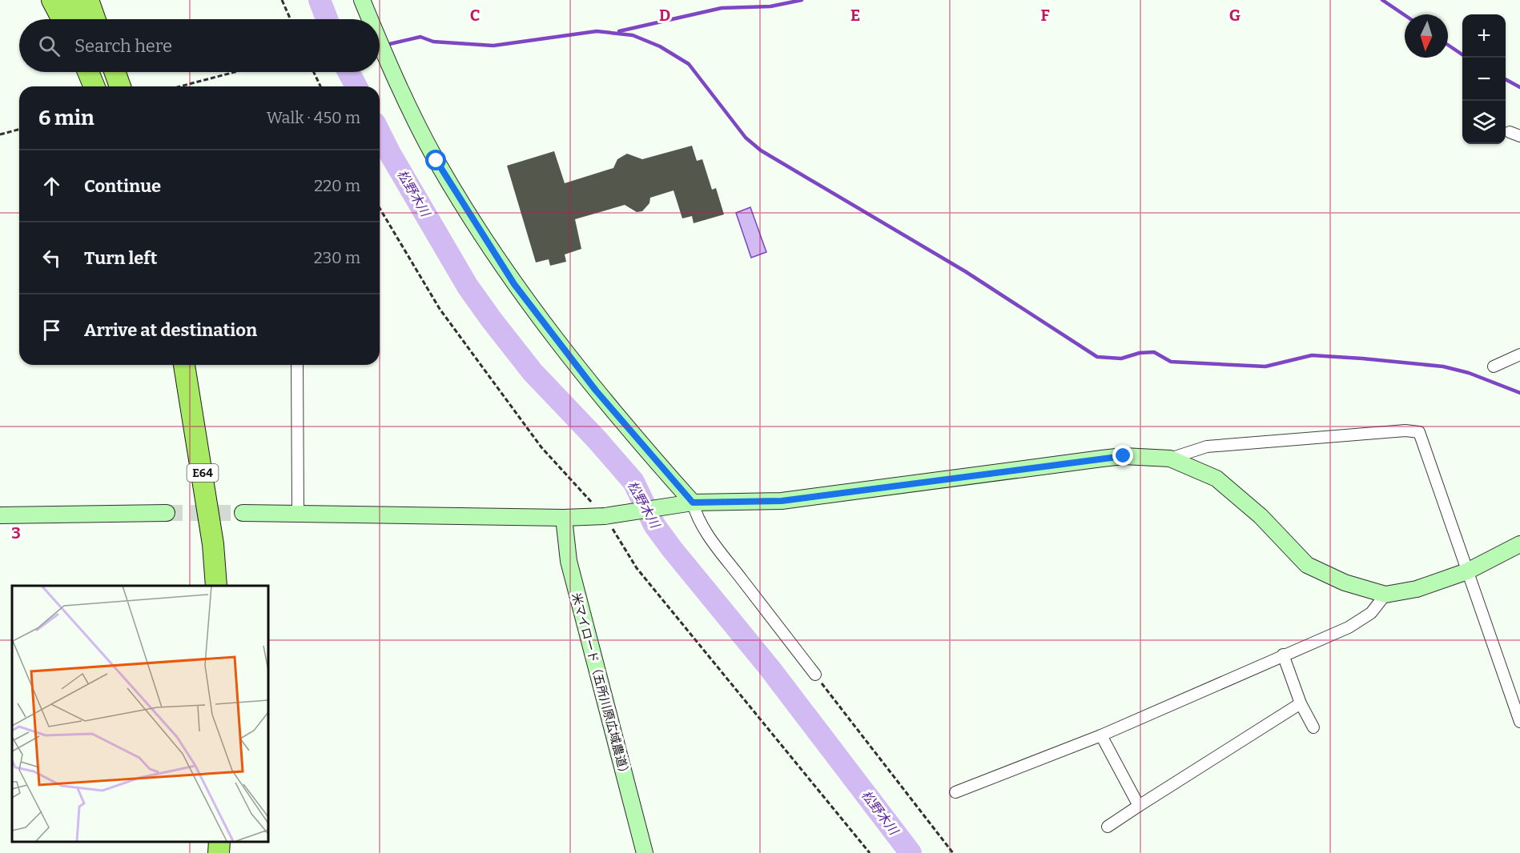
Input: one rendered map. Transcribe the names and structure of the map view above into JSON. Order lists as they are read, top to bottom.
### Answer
{
  "streets": {
    "highway": ["E64"],
    "street": ["米マイロード（五所川原広域農道）"]
  },
  "water": ["松野木川"],
  "north": "bottom",
  "page": {
    "map_buttons": ["+", "−"],
    "search": "Search here",
    "heading": ["6 min", "Walk · 450 m"],
    "list": [
      ["Continue", "220 m"],
      ["Turn left", "230 m"],
      "Arrive at destination"
    ]
  },
  "grid": {
    "columns": [
      "C",
      "D",
      "E",
      "F",
      "G"
    ],
    "rows": ["3"]
  }
}
